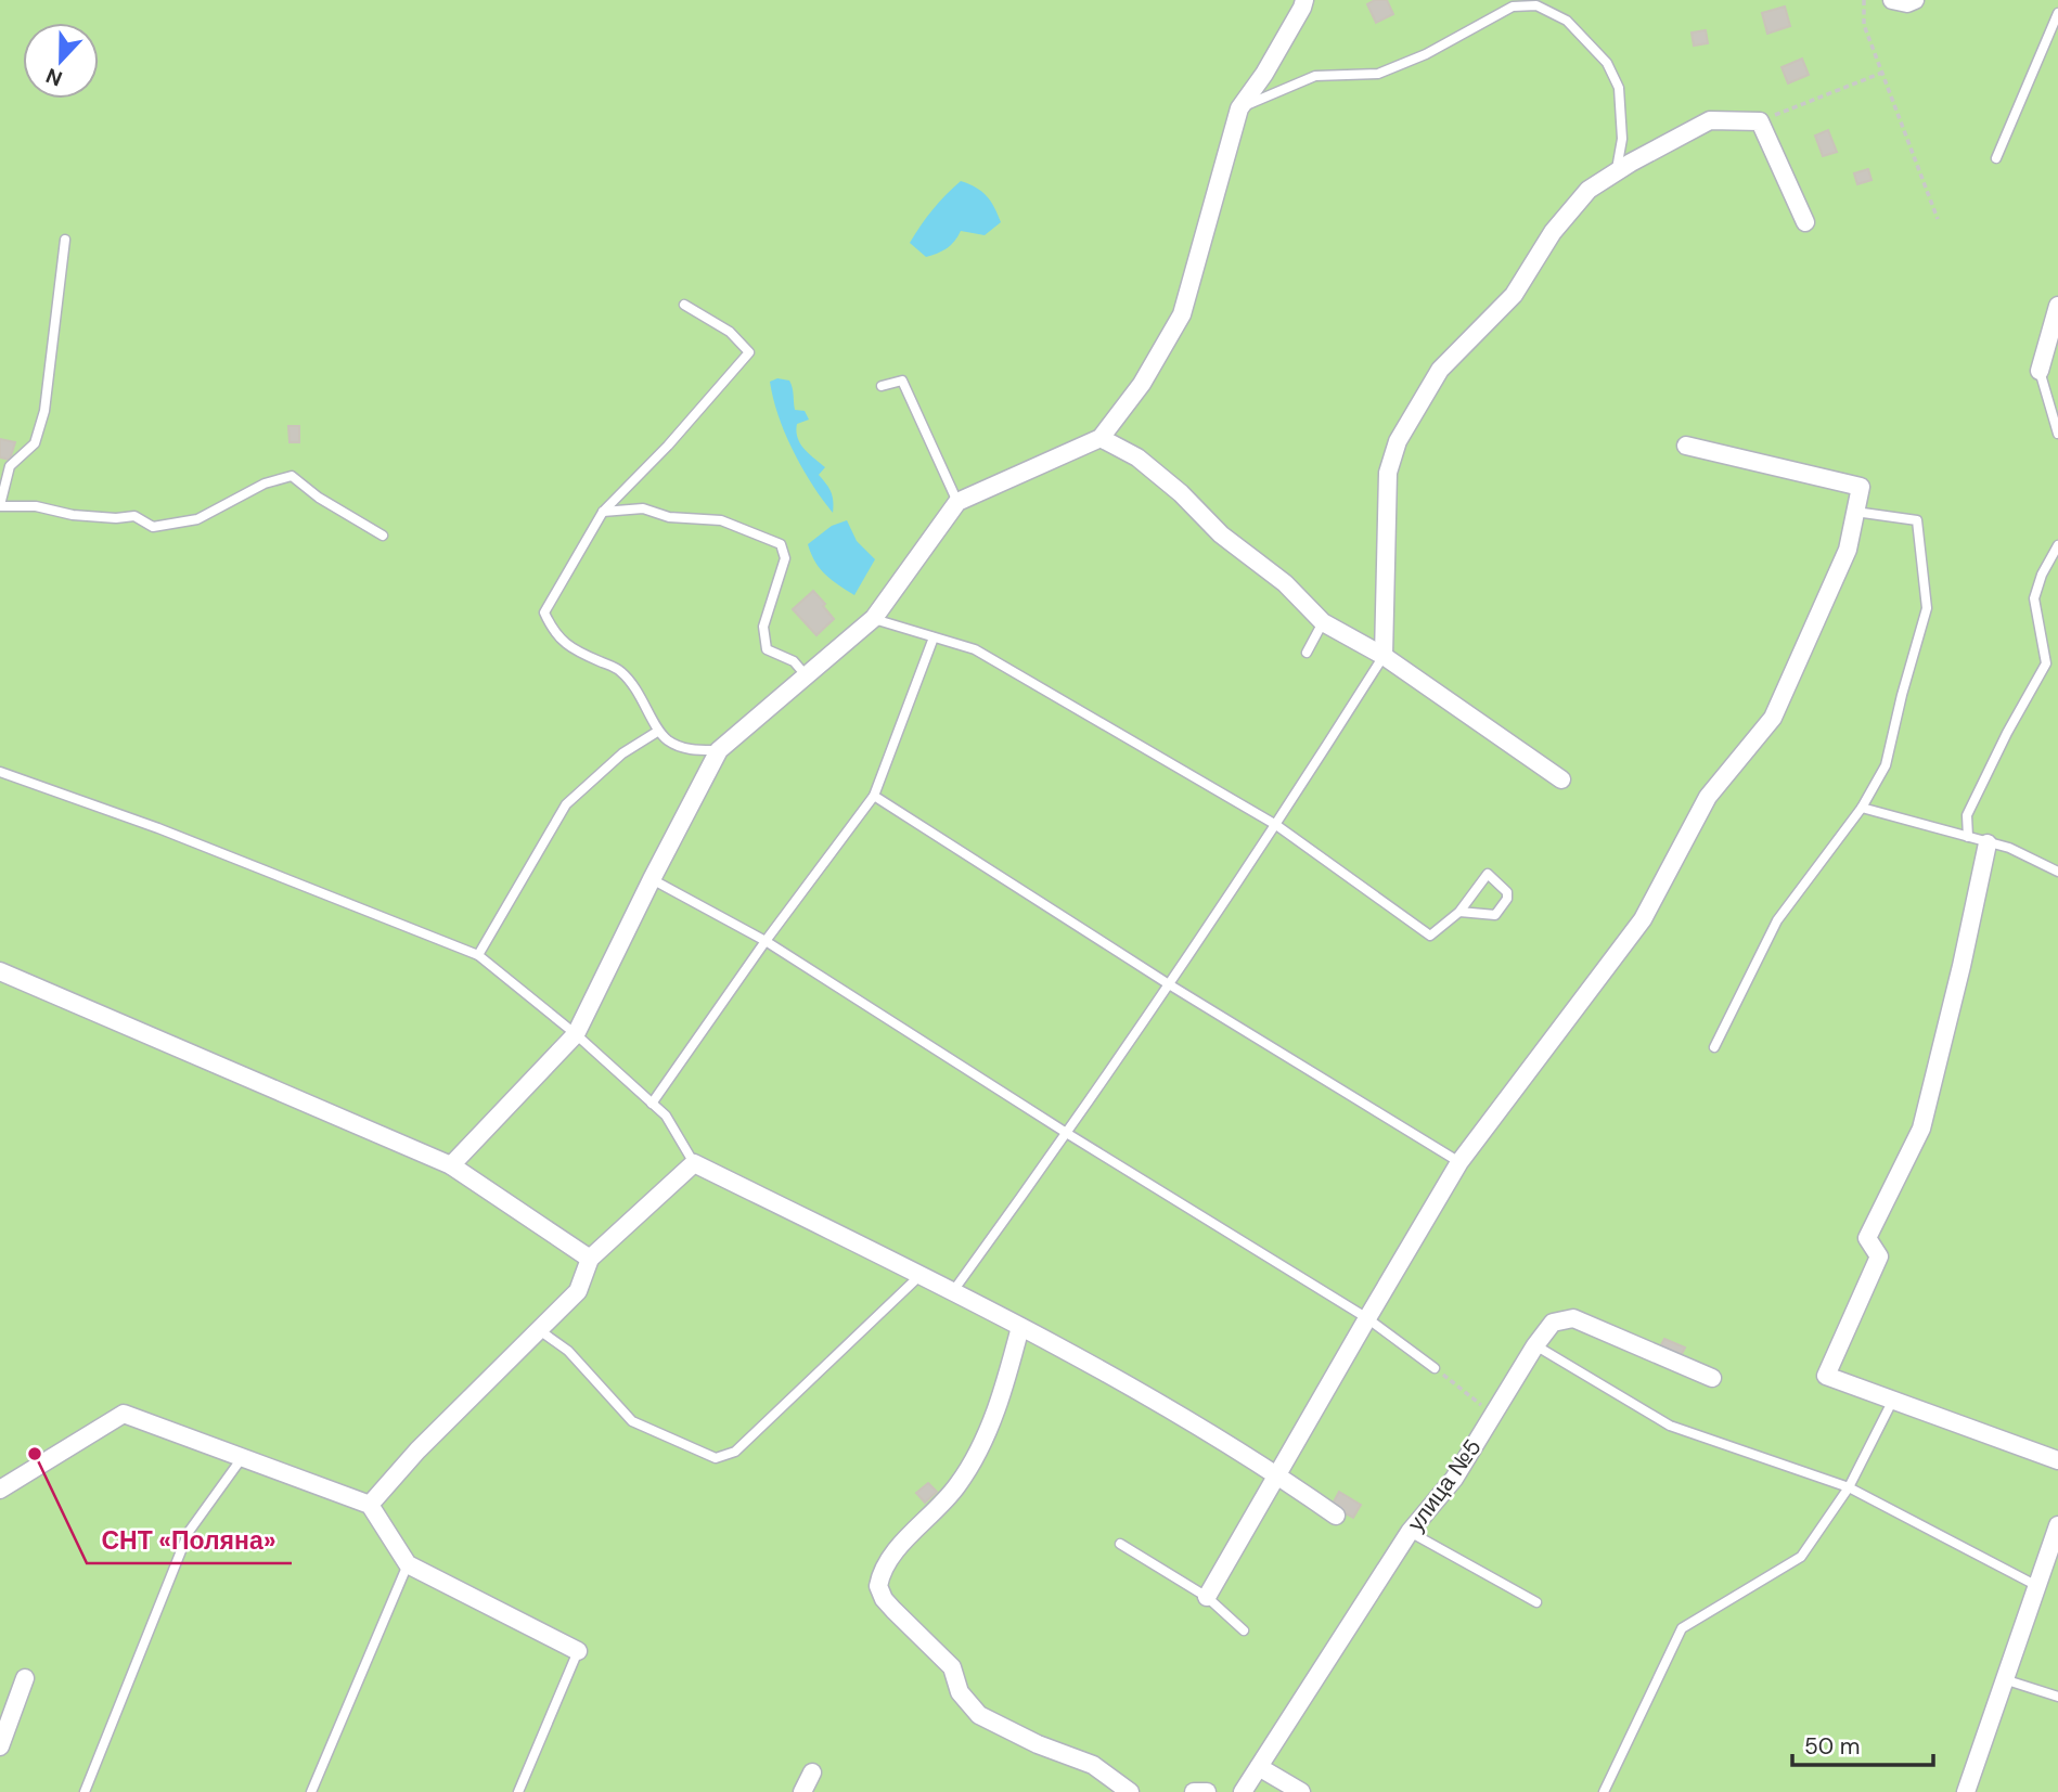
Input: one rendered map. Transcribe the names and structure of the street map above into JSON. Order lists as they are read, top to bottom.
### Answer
{
  "streets": {
    "street": ["улица №5"]
  },
  "places": ["СНТ «Поляна»"],
  "scale_bar": "50 m",
  "north": "bottom"
}
